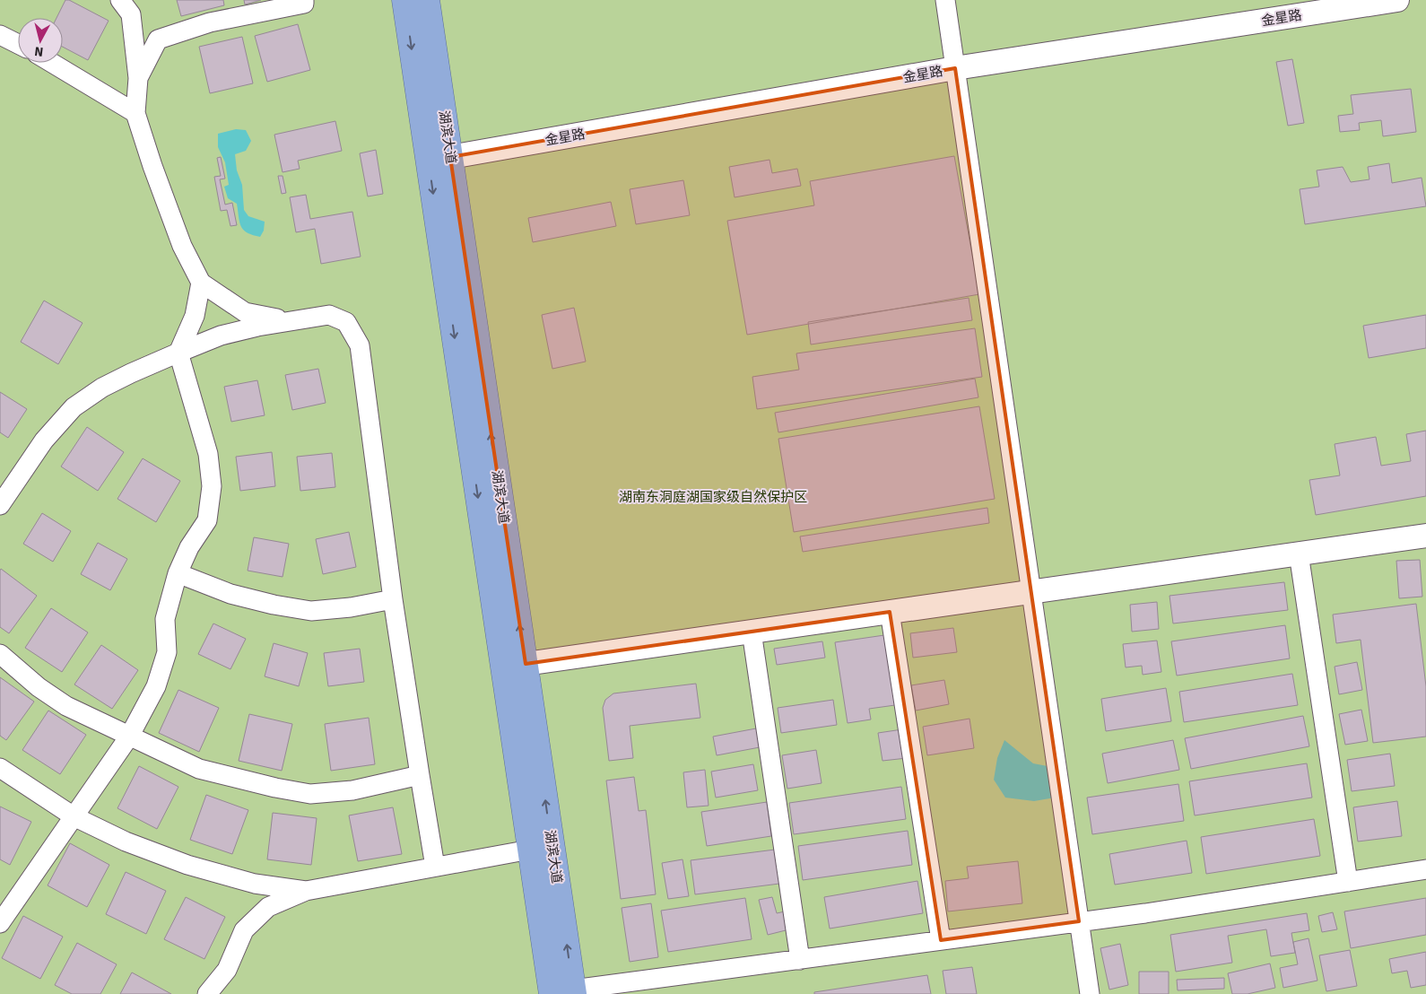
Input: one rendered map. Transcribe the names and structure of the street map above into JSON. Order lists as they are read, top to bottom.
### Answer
{
  "streets": {
    "highway": ["湖滨大道"],
    "street": ["金星路"]
  },
  "crossings": [
    ["金星路", "湖滨大道"]
  ],
  "parks": ["湖南东洞庭湖国家级自然保护区"],
  "north": "bottom"
}
